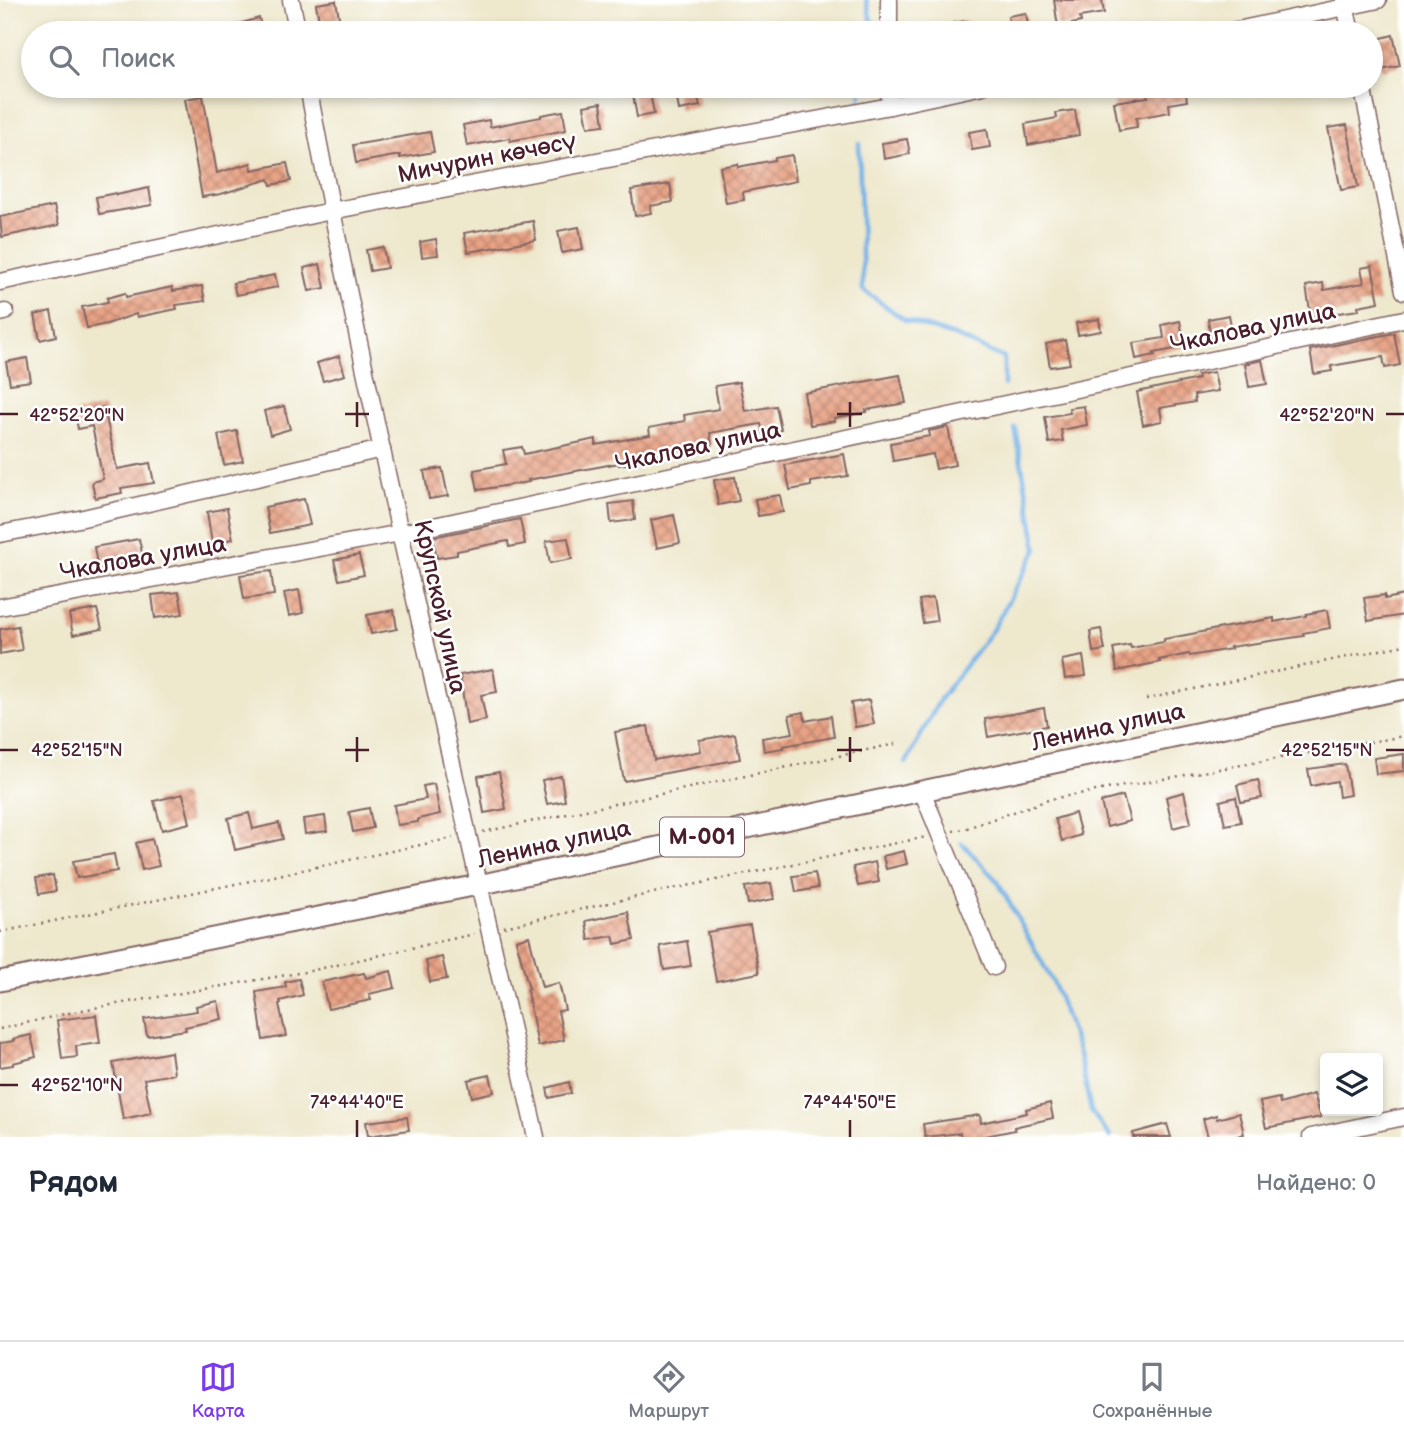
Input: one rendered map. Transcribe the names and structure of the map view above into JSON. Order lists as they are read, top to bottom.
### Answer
{
  "streets": {
    "main road": ["Ленина улица", "М-001"],
    "street": ["Мичурин көчөсү", "Чкалова улица", "Крупской улица"]
  },
  "crossings": [
    ["Мичурин көчөсү", "Крупской улица"],
    ["Чкалова улица", "Крупской улица"],
    ["Крупской улица", "Ленина улица"]
  ],
  "page": {
    "search": "Поиск",
    "heading": ["Рядом", "Найдено: 0"],
    "nav": ["Карта", "Маршрут", "Сохранённые"]
  },
  "coordinates": [
    "42°52'20\"N",
    "42°52'15\"N",
    "42°52'10\"N",
    "74°44'40\"E",
    "74°44'50\"E"
  ]
}
